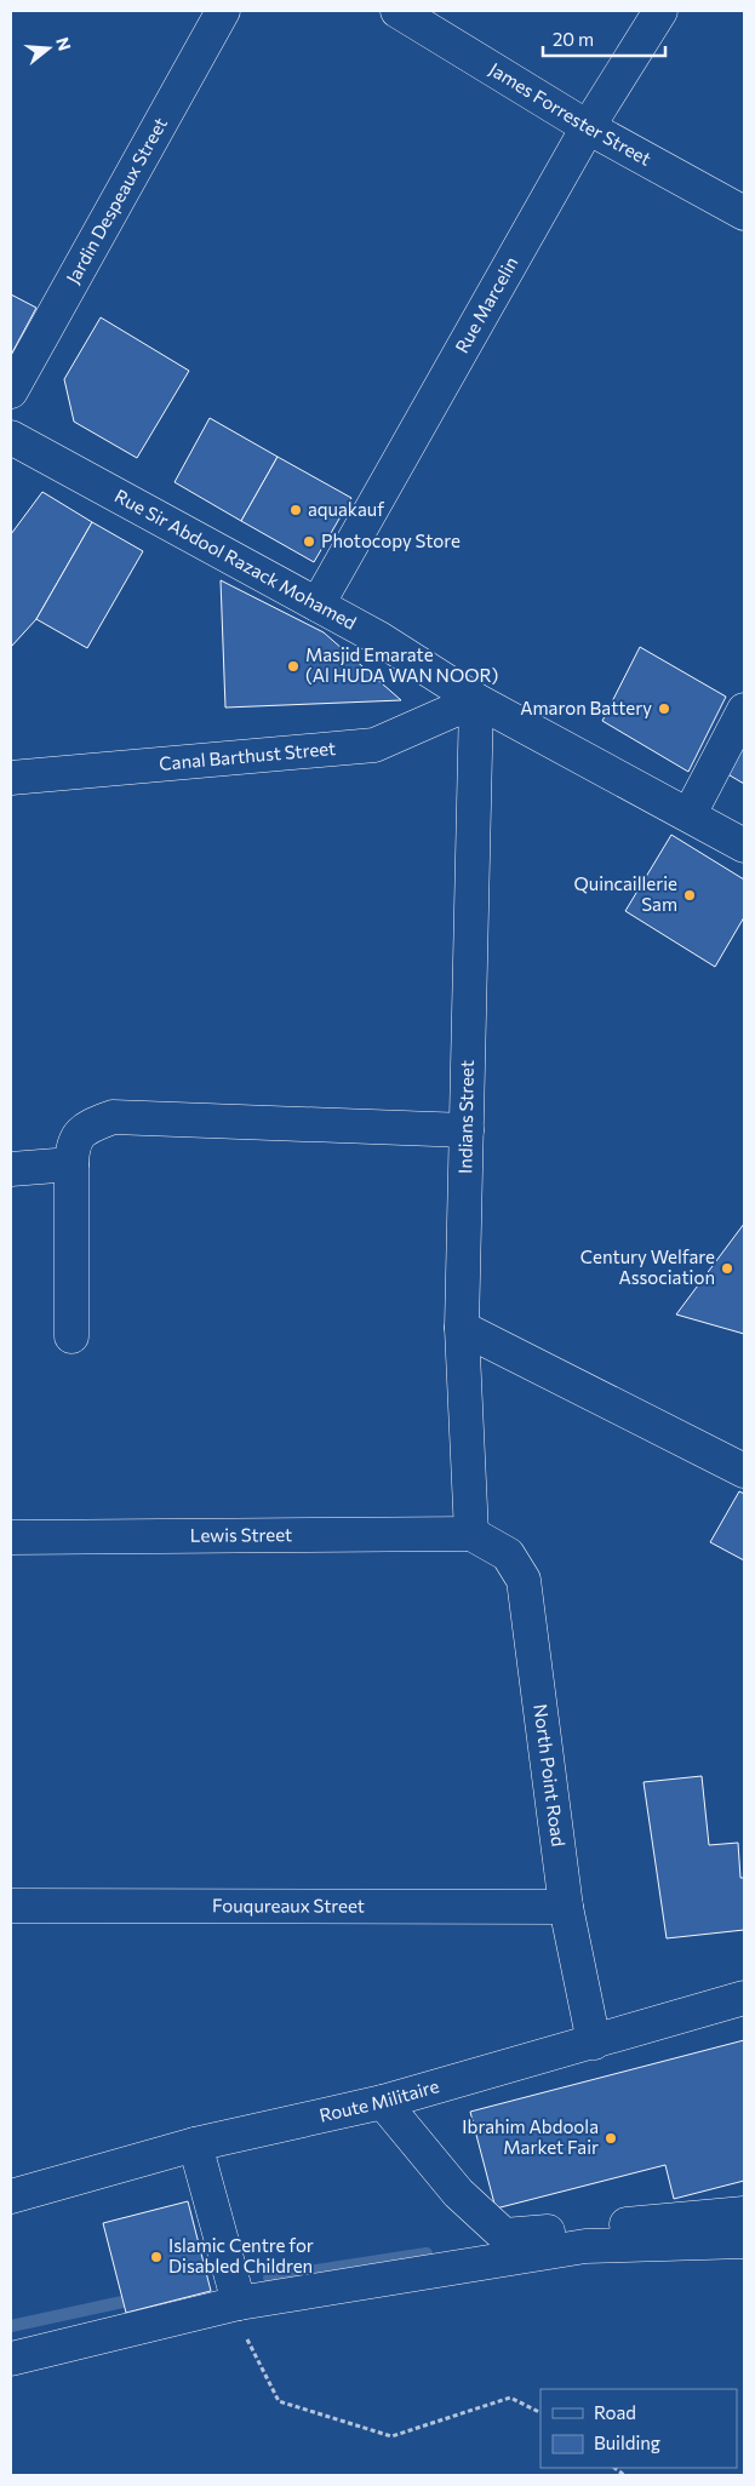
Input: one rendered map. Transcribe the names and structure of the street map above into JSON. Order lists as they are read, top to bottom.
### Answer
{
  "streets": {
    "street": [
      "James Forrester Street",
      "Jardin Despeaux Street",
      "Rue Marcelin",
      "Rue Sir Abdool Razack Mohamed",
      "Canal Barthust Street",
      "Indians Street",
      "Lewis Street",
      "North Point Road",
      "Fouqureaux Street",
      "Route Militaire"
    ]
  },
  "crossings": [
    ["James Forrester Street", "Rue Marcelin"],
    ["Rue Marcelin", "Rue Sir Abdool Razack Mohamed"],
    ["Rue Sir Abdool Razack Mohamed", "Canal Barthust Street"],
    ["Rue Sir Abdool Razack Mohamed", "Indians Street"],
    ["Canal Barthust Street", "Indians Street"],
    ["Indians Street", "Lewis Street"],
    ["Indians Street", "North Point Road"],
    ["Lewis Street", "North Point Road"],
    ["North Point Road", "Fouqureaux Street"],
    ["North Point Road", "Route Militaire"]
  ],
  "places": [
    "aquakauf",
    "Photocopy Store",
    "Masjid Emarate (Al HUDA WAN NOOR)",
    "Amaron Battery",
    "Quincaillerie Sam",
    "Century Welfare Association",
    "Ibrahim Abdoola Market Fair",
    "Islamic Centre for Disabled Children"
  ],
  "legend": ["Road", "Building"],
  "scale_bar": "20 m",
  "north": "right"
}
